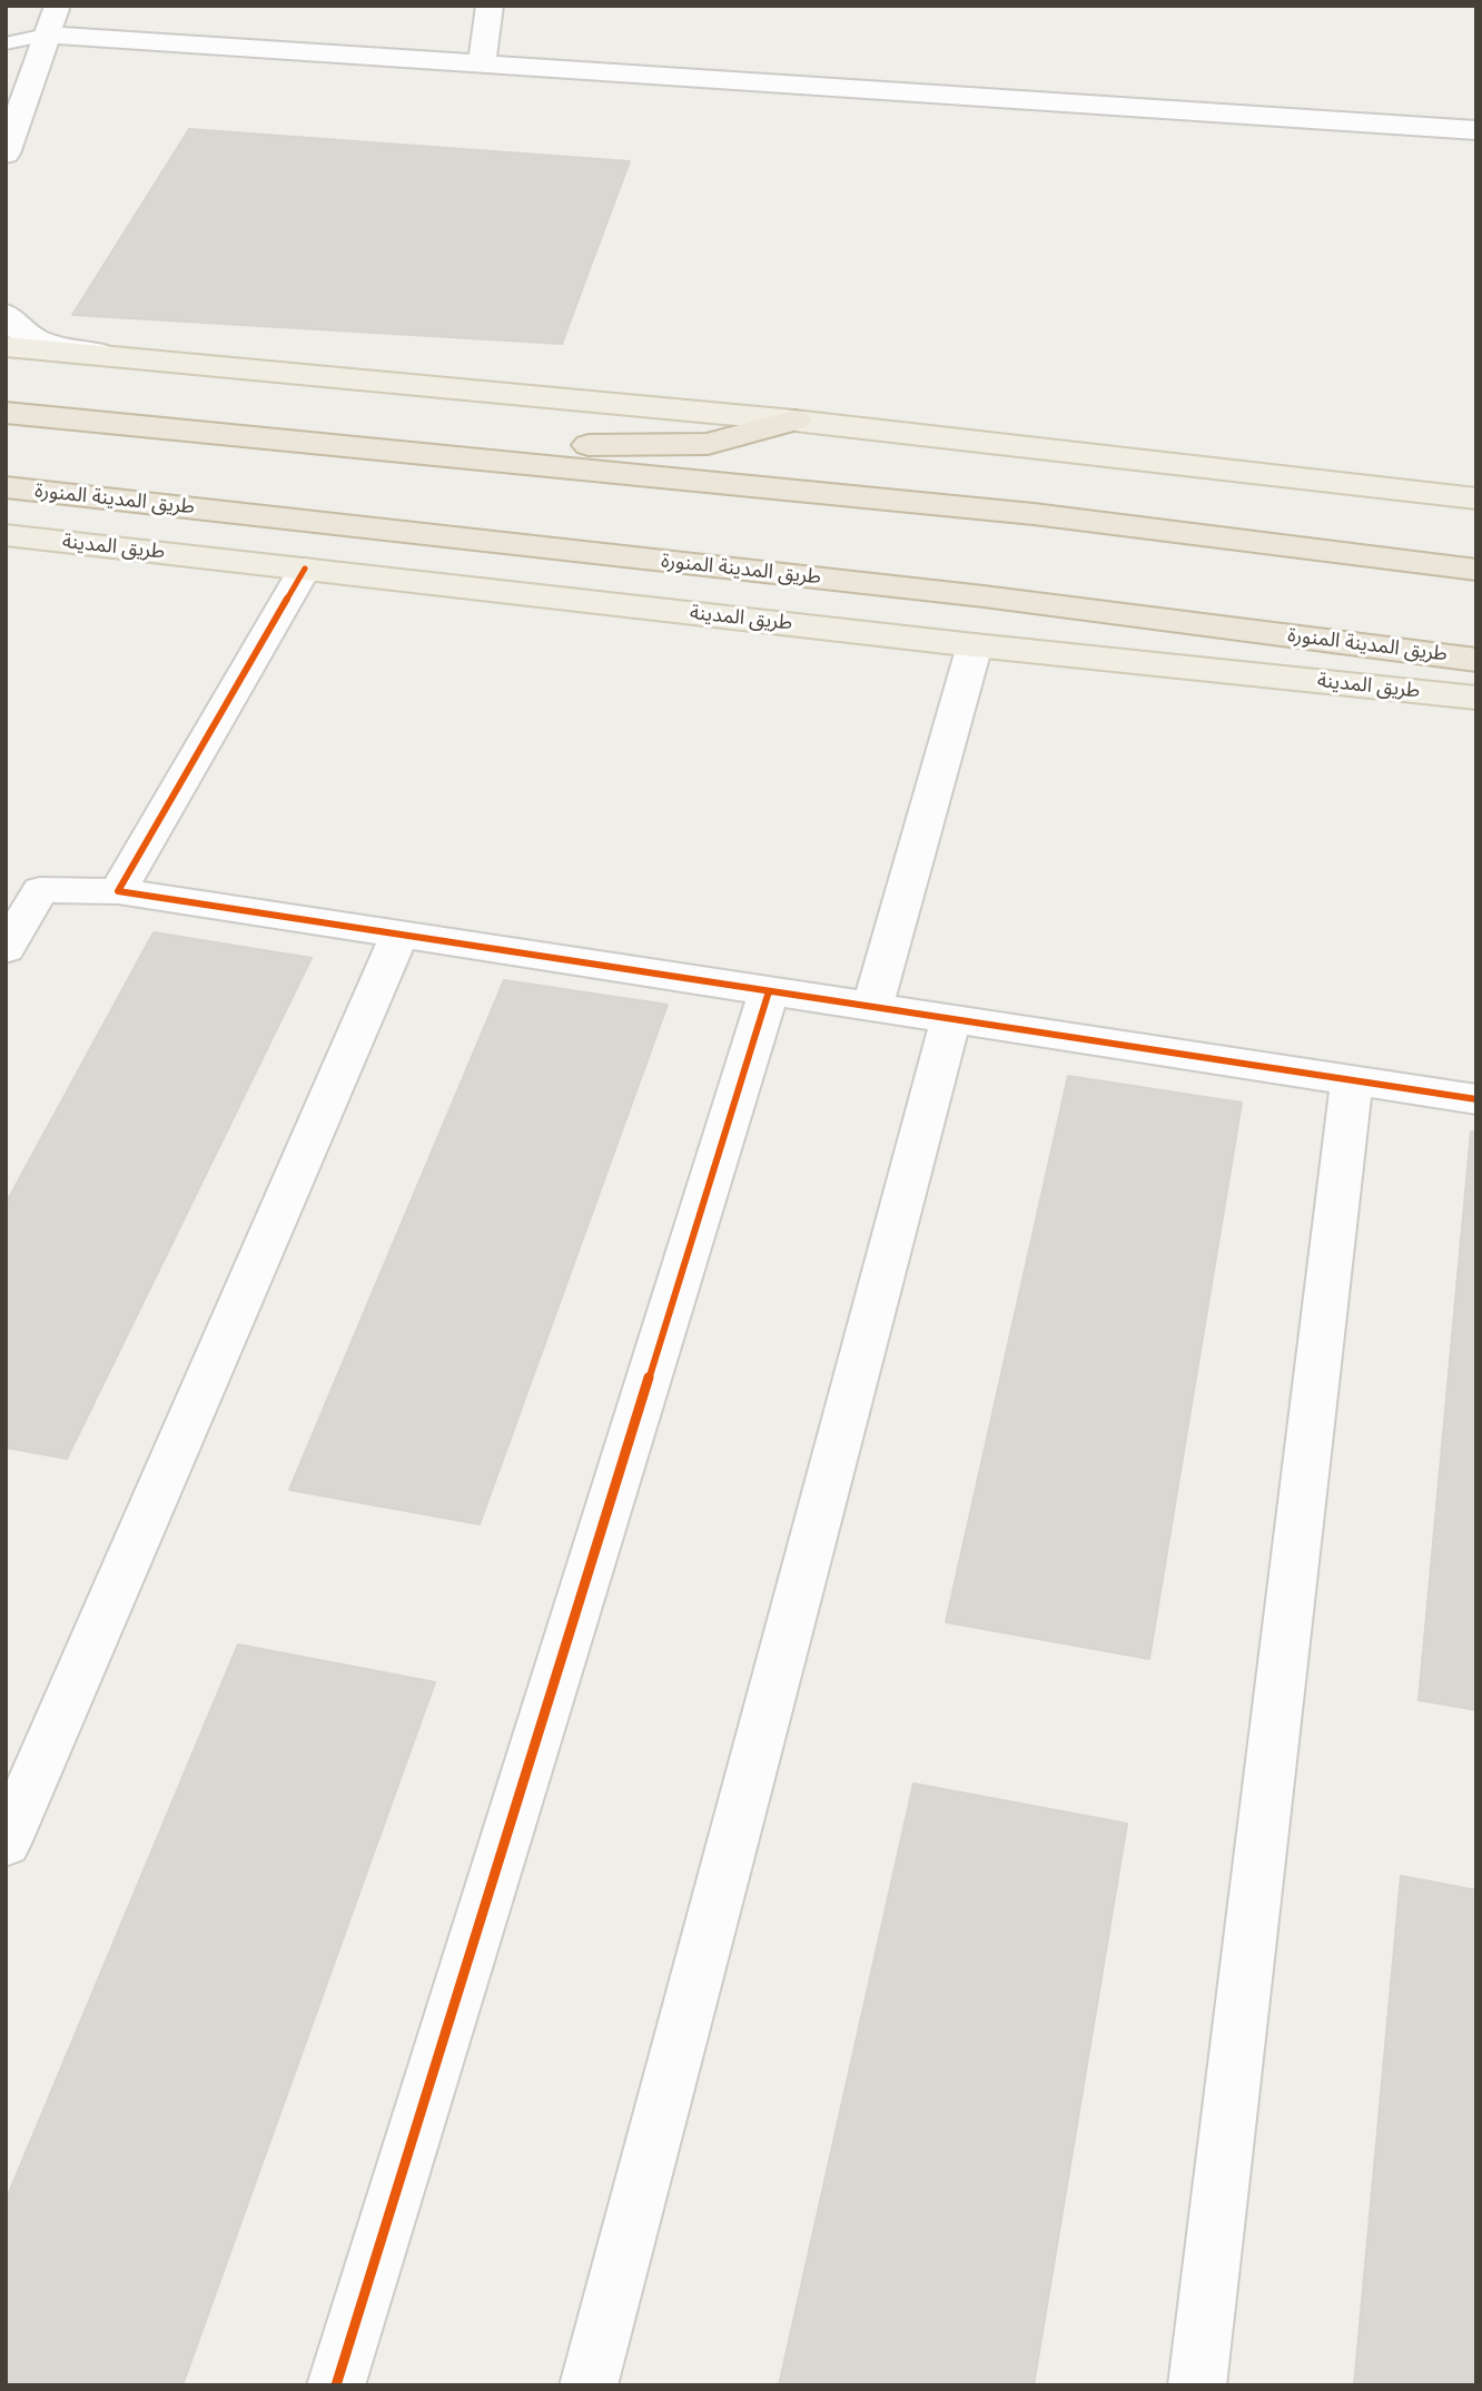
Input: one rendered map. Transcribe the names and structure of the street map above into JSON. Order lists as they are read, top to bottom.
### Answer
{
  "streets": {
    "highway": ["طريق المدينة المنورة"],
    "main road": ["طريق المدينة"]
  }
}
